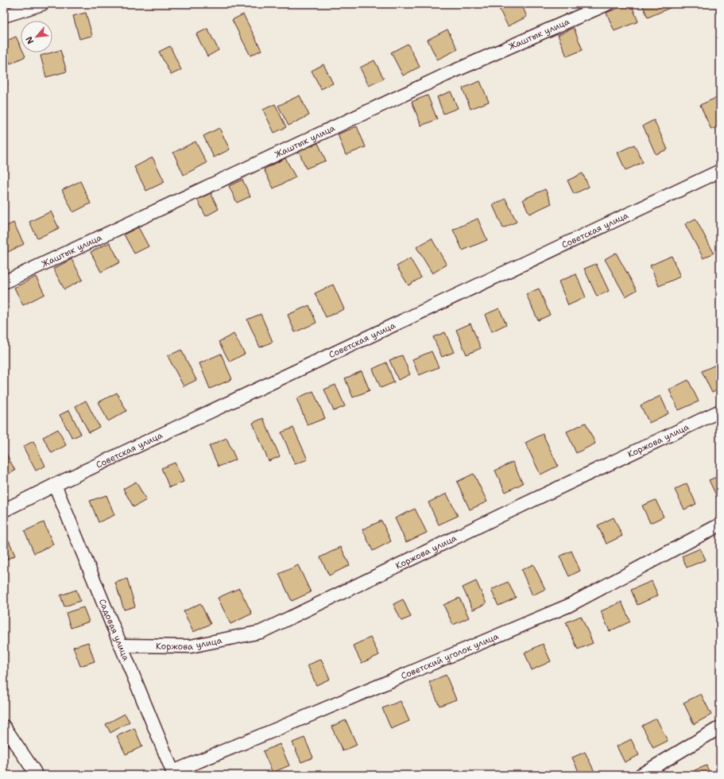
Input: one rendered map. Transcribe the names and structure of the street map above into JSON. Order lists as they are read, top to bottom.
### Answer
{
  "streets": {
    "street": [
      "Жаштык улица",
      "Советская улица",
      "Коржова улица",
      "Садовая улица",
      "Советский уголок улица"
    ]
  },
  "crossings": [
    ["Советская улица", "Садовая улица"],
    ["Коржова улица", "Садовая улица"],
    ["Садовая улица", "Советский уголок улица"]
  ],
  "north": "bottom left"
}
